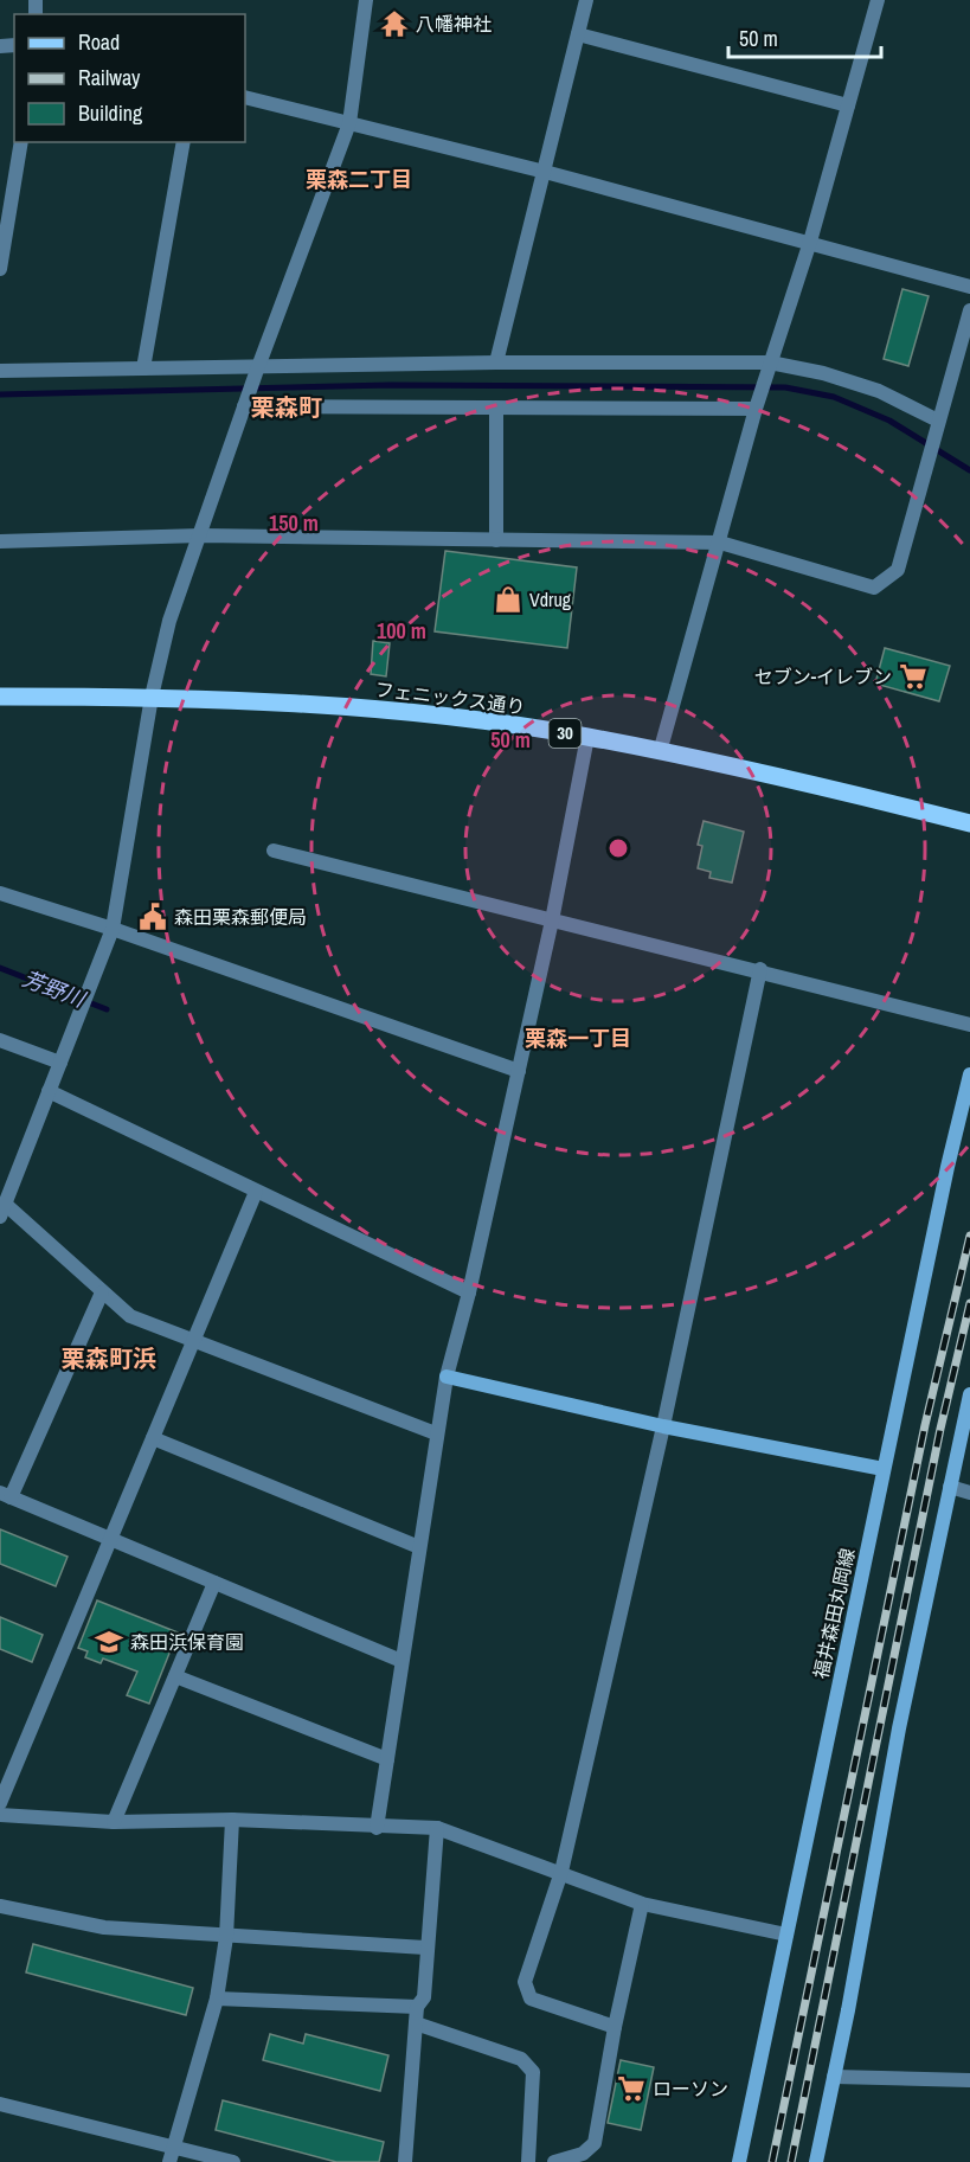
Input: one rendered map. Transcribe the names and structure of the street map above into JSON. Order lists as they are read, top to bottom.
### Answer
{
  "streets": {
    "main road": ["フェニックス通り", "30", "福井森田丸岡線"]
  },
  "districts": [
    "栗森二丁目",
    "栗森町",
    "栗森一丁目",
    "栗森町浜"
  ],
  "water": ["芳野川"],
  "places": {
    "temple": ["八幡神社"],
    "shop": ["Vdrug"],
    "supermarket": ["セブン-イレブン", "ローソン"],
    "public building": ["森田栗森郵便局"],
    "school or university": ["森田浜保育園"]
  },
  "legend": ["Road", "Railway", "Building"],
  "scale_bar": "50 m",
  "rings": ["150 m", "100 m", "50 m"]
}
